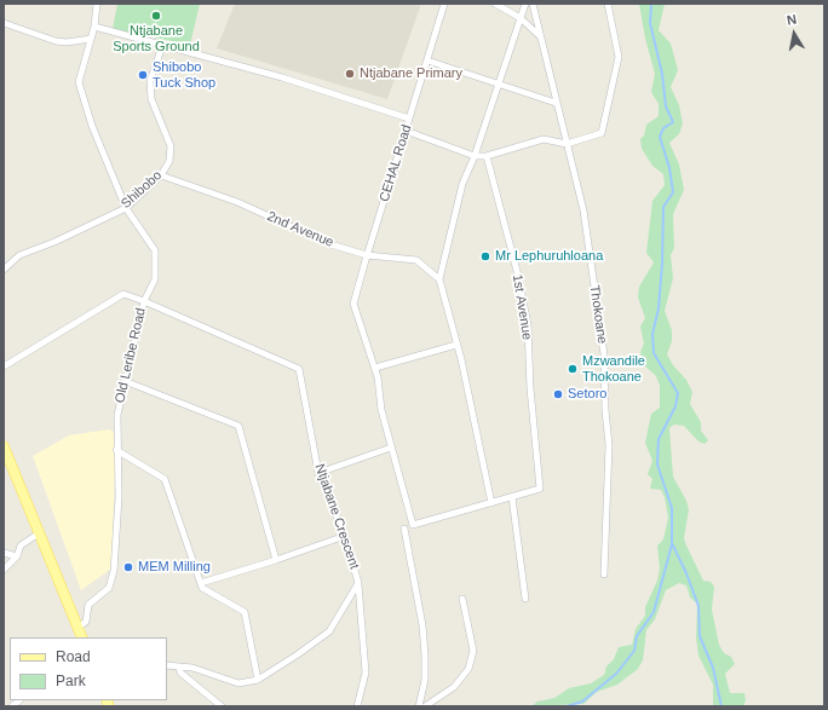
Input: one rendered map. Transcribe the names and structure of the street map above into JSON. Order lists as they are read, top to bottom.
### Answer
{
  "streets": {
    "street": [
      "CEHAL Road",
      "Shibobo",
      "2nd Avenue",
      "1st Avenue",
      "Thokoane",
      "Old Leribe Road",
      "Ntjabane Crescent"
    ]
  },
  "crossings": [
    ["CEHAL Road", "Shibobo"],
    ["CEHAL Road", "2nd Avenue"],
    ["CEHAL Road", "1st Avenue"],
    ["CEHAL Road", "Old Leribe Road"],
    ["Shibobo", "2nd Avenue"],
    ["Shibobo", "Old Leribe Road"],
    ["Old Leribe Road", "Ntjabane Crescent"]
  ],
  "places": [
    "Ntjabane Sports Ground",
    "Ntjabane Primary",
    "Shibobo Tuck Shop",
    "Mr Lephuruhloana",
    "Mzwandile Thokoane",
    "Setoro",
    "MEM Milling"
  ],
  "legend": ["Road", "Park"],
  "north": "top"
}
